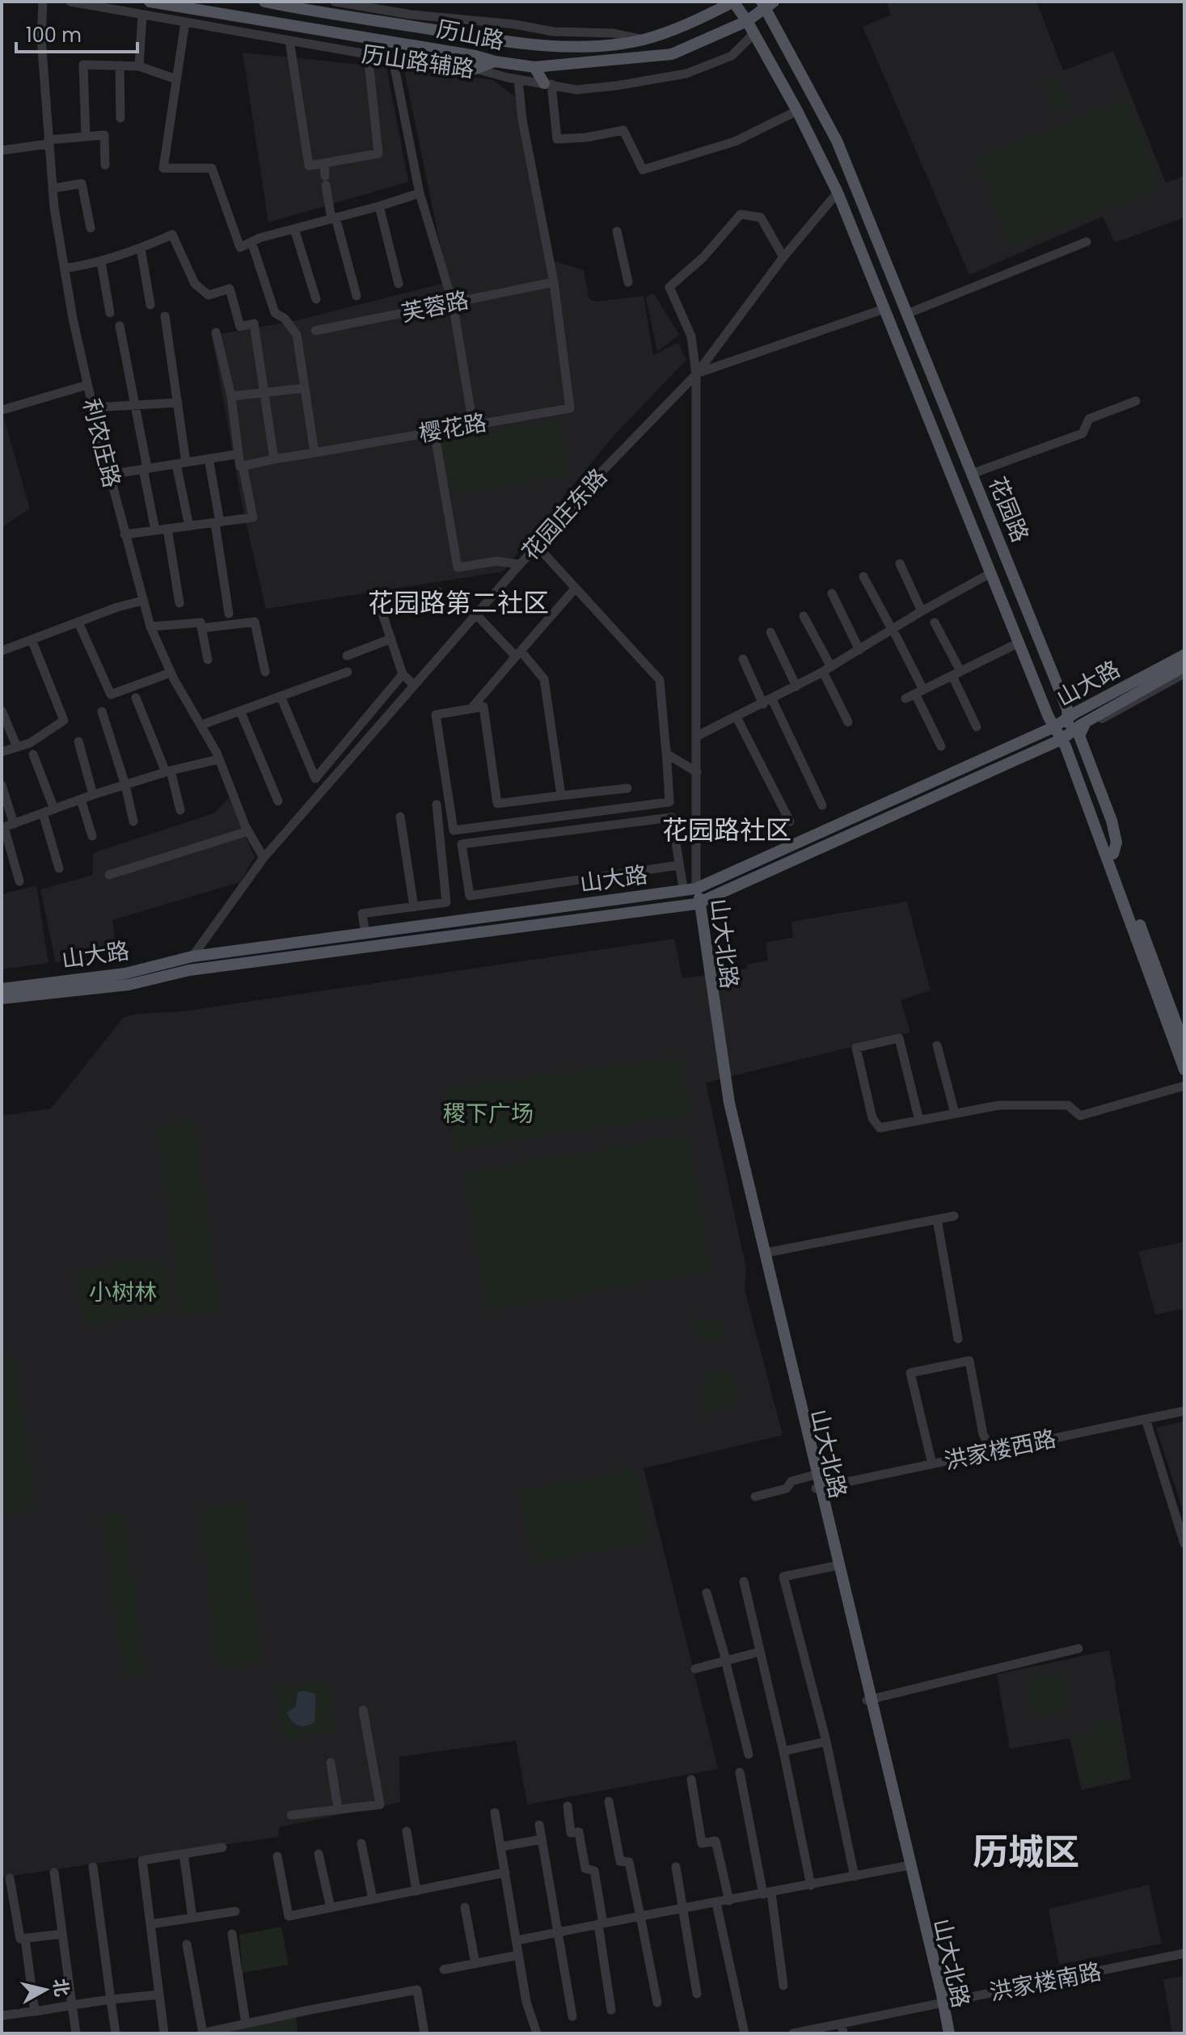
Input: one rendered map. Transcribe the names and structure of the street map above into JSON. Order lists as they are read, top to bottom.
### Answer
{
  "streets": {
    "main road": [
      "历山路",
      "花园路",
      "山大路",
      "山大北路"
    ],
    "street": [
      "历山路辅路",
      "芙蓉路",
      "樱花路",
      "利农庄路",
      "花园庄东路",
      "洪家楼西路",
      "洪家楼南路"
    ]
  },
  "crossings": [
    ["历山路", "历山路辅路"],
    ["历山路", "花园路"],
    ["历山路辅路", "花园路"],
    ["芙蓉路", "樱花路"],
    ["利农庄路", "花园庄东路"],
    ["花园路", "花园庄东路"],
    ["花园路", "山大路"],
    ["花园庄东路", "山大路"],
    ["山大路", "山大北路"],
    ["山大北路", "洪家楼西路"],
    ["山大北路", "洪家楼南路"]
  ],
  "districts": ["花园路第二社区", "花园路社区", "历城区"],
  "parks": ["稷下广场", "小树林"],
  "scale_bar": "100 m",
  "north": "right"
}
